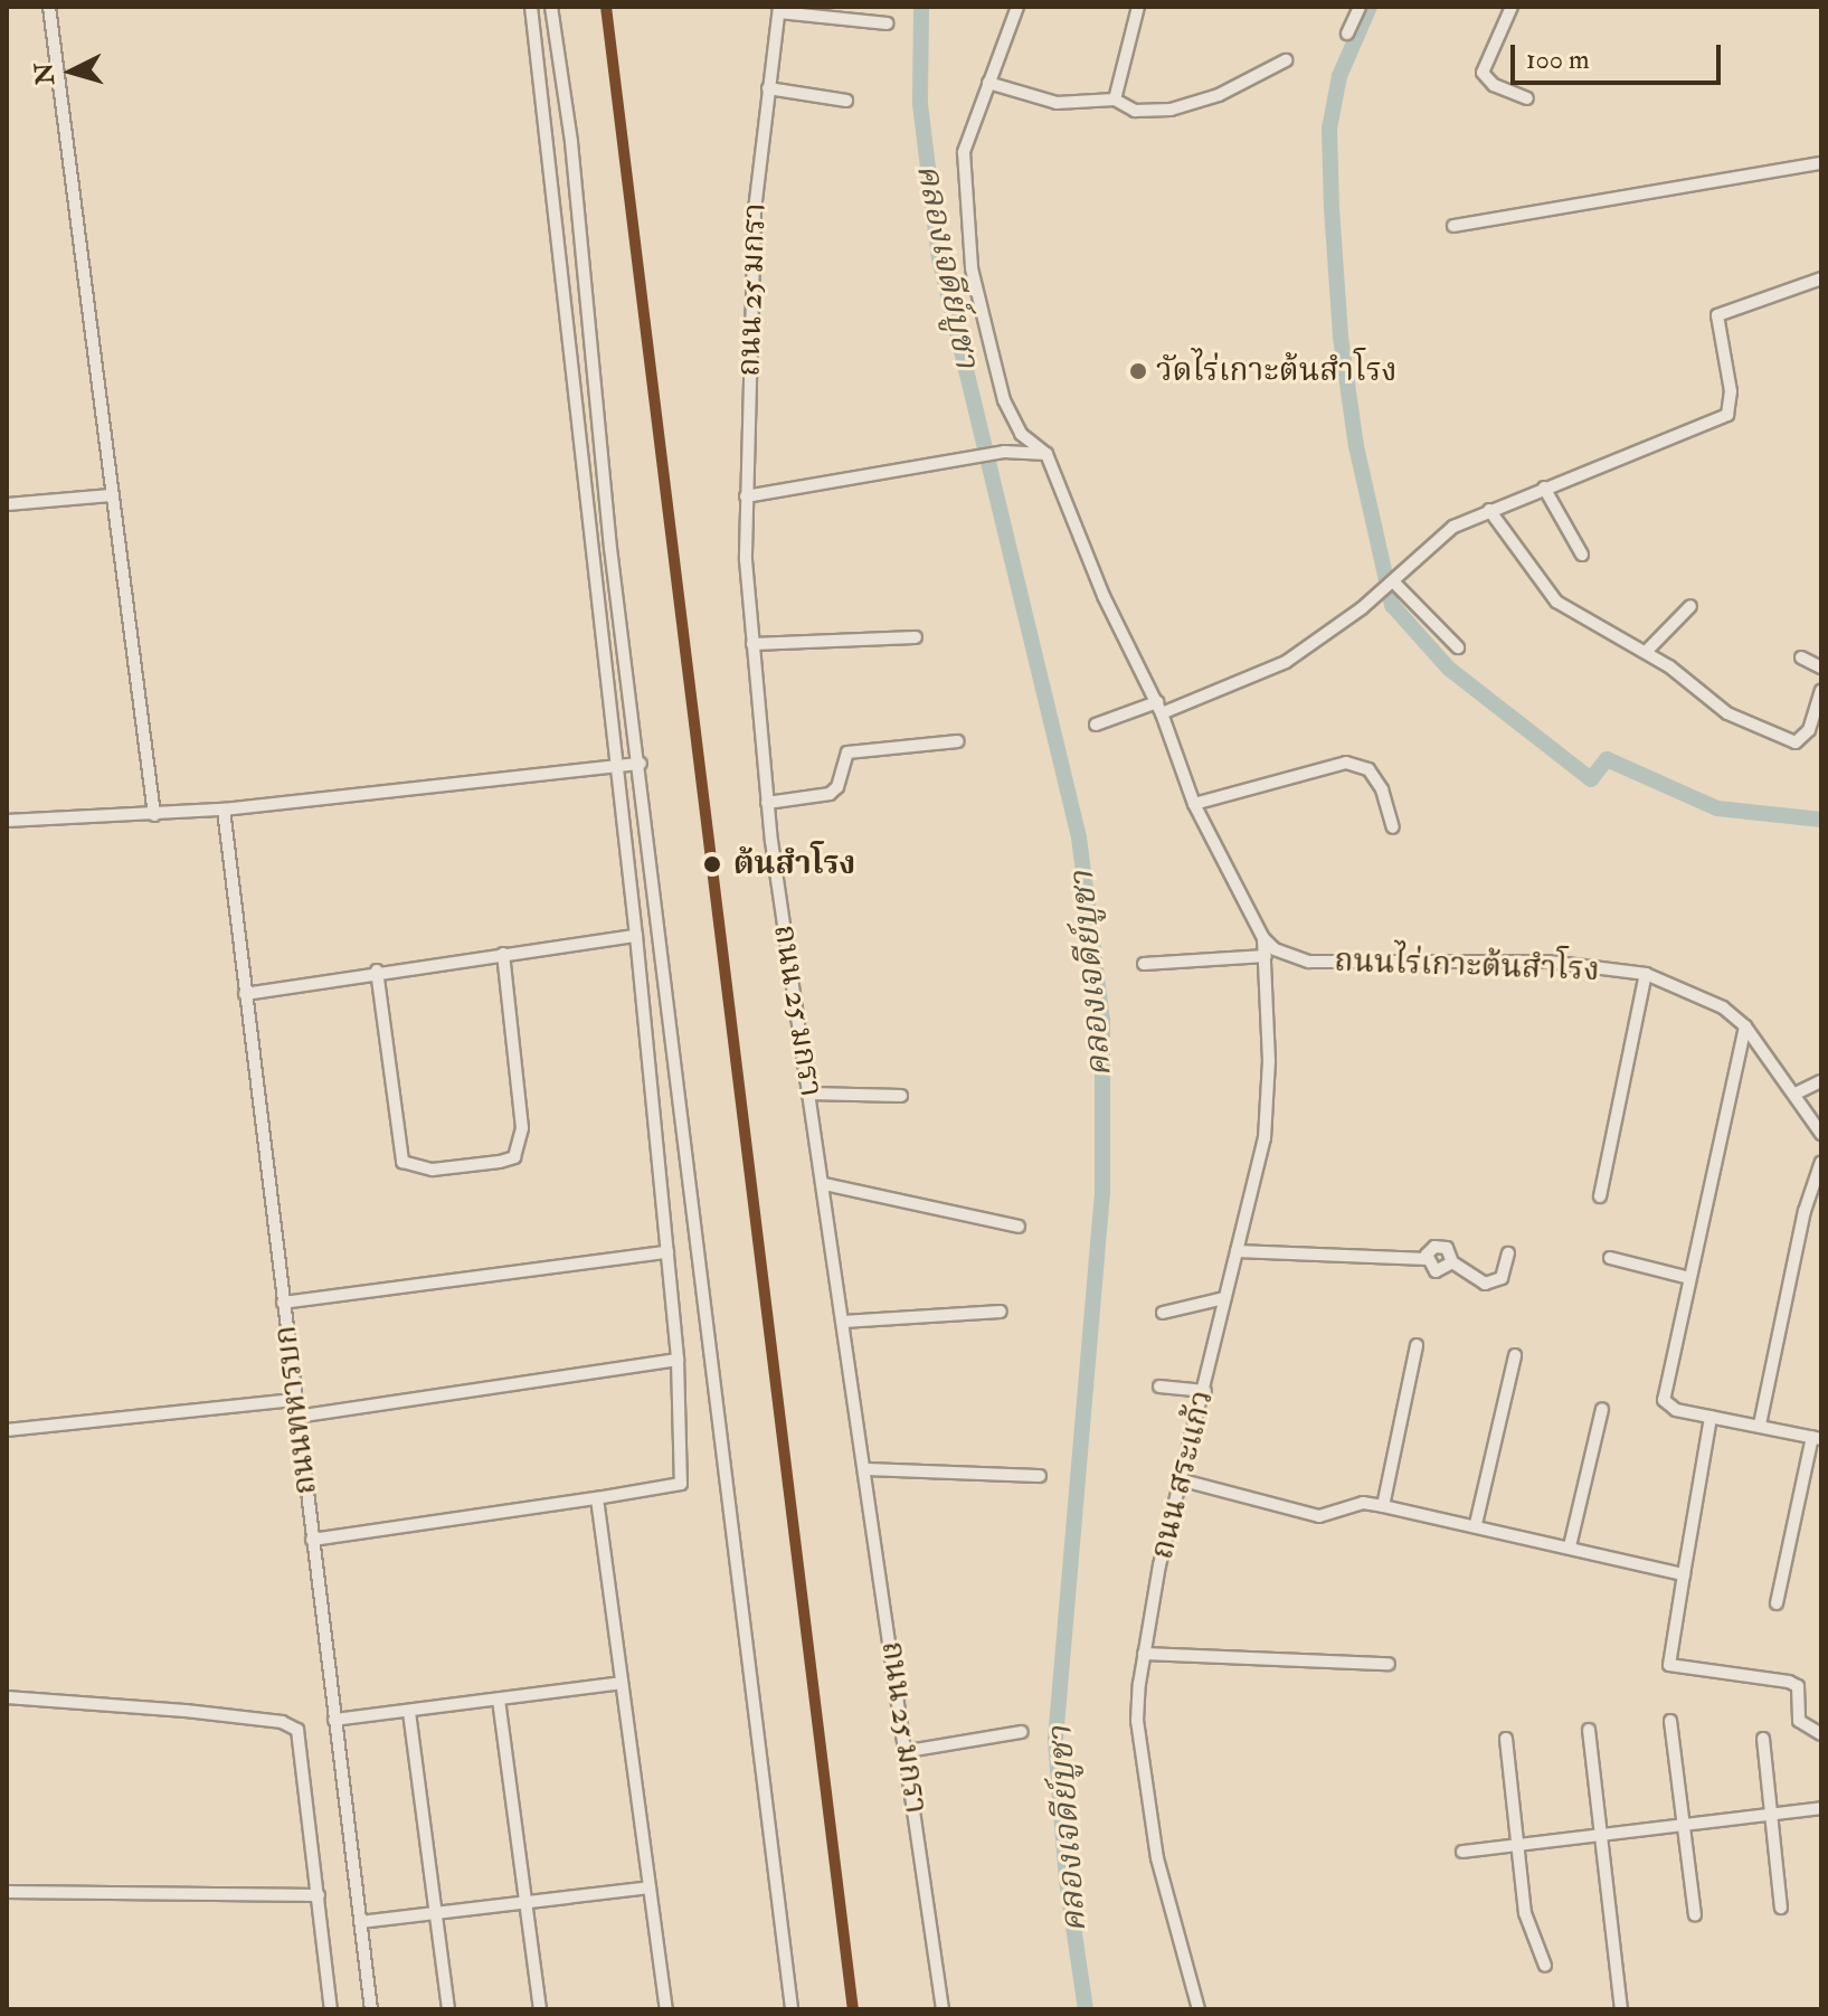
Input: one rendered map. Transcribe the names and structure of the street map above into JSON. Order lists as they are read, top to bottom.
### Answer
{
  "streets": {
    "street": [
      "ถนน 25 มกรา",
      "ถนนไร่เกาะต้นสำโรง",
      "ถนนทหารบก",
      "ถนน สระแก้ว"
    ]
  },
  "crossings": [
    ["ถนนไร่เกาะต้นสำโรง", "ถนน สระแก้ว"]
  ],
  "water": ["คลองเจดีย์บูชา"],
  "places": ["วัดไร่เกาะต้นสำโรง", "ต้นสำโรง"],
  "scale_bar": "100 m",
  "north": "left"
}
